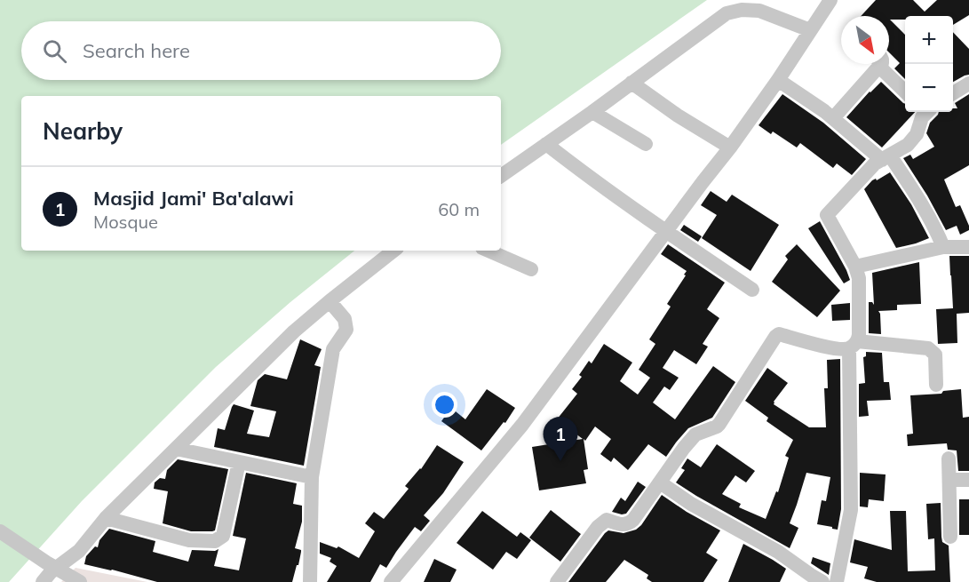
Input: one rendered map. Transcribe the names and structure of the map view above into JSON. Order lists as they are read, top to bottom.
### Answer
{
  "north": "bottom right",
  "page": {
    "map_buttons": ["+", "−"],
    "search": "Search here",
    "heading": "Nearby",
    "list": [
      {
        "mark": "1",
        "name": "Masjid Jami' Ba'alawi",
        "note": "Mosque",
        "value": "60 m"
      }
    ],
    "pins": "1"
  }
}
